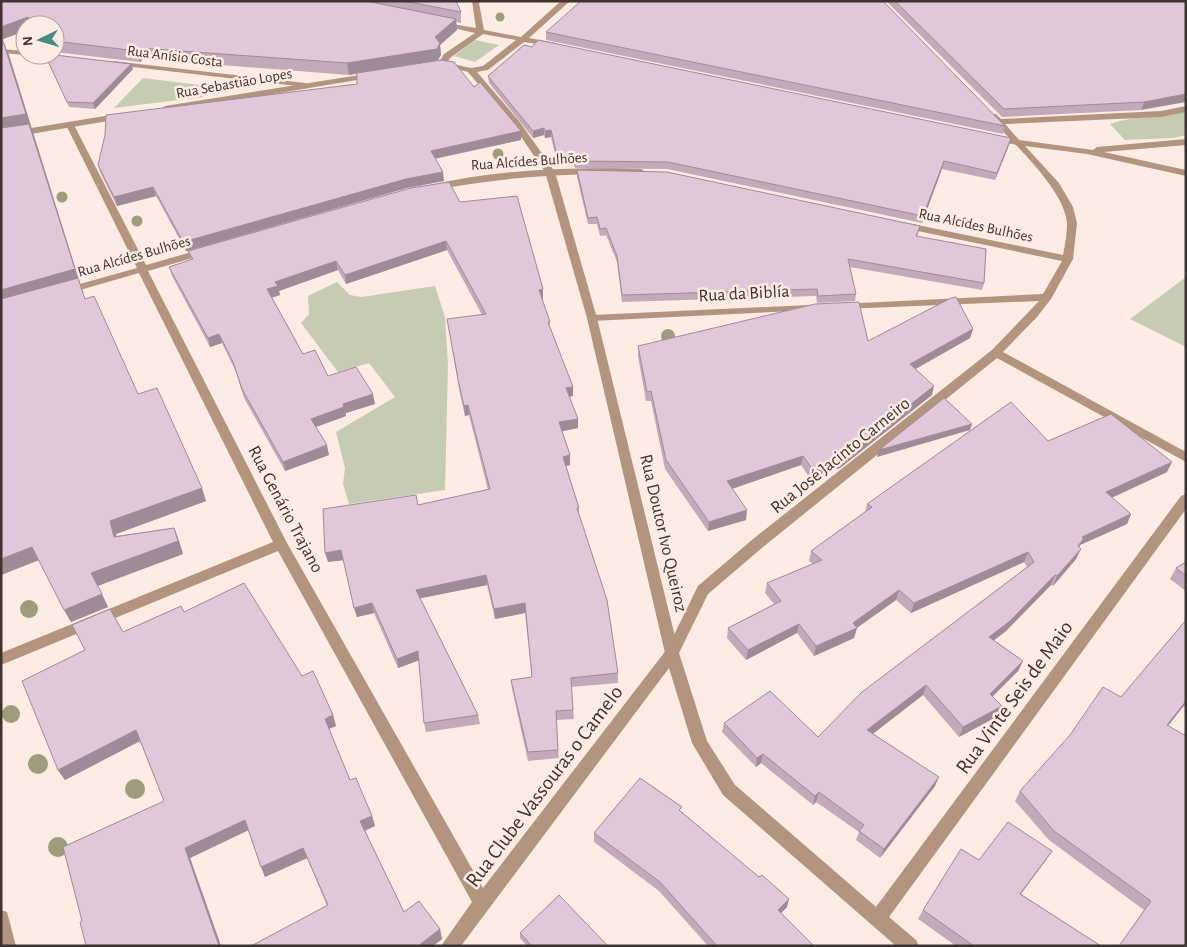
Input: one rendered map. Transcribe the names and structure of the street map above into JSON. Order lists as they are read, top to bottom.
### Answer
{
  "streets": {
    "street": [
      "Rua Anísio Costa",
      "Rua Sebastião Lopes",
      "Rua Alcídes Bulhões",
      "Rua da Biblía",
      "Rua José Jacinto Carneiro",
      "Rua Genário Trajano",
      "Rua Doutor Ivo Queiroz",
      "Rua Vinte Seis de Maio",
      "Rua Clube Vassouras o Camelo"
    ]
  },
  "crossings": [
    ["Rua Anísio Costa", "Rua Sebastião Lopes"],
    ["Rua Alcídes Bulhões", "Rua José Jacinto Carneiro"],
    ["Rua Alcídes Bulhões", "Rua Genário Trajano"],
    ["Rua Alcídes Bulhões", "Rua Doutor Ivo Queiroz"],
    ["Rua da Biblía", "Rua José Jacinto Carneiro"],
    ["Rua da Biblía", "Rua Doutor Ivo Queiroz"],
    ["Rua José Jacinto Carneiro", "Rua Doutor Ivo Queiroz"],
    ["Rua José Jacinto Carneiro", "Rua Clube Vassouras o Camelo"],
    ["Rua Genário Trajano", "Rua Clube Vassouras o Camelo"],
    ["Rua Doutor Ivo Queiroz", "Rua Vinte Seis de Maio"],
    ["Rua Doutor Ivo Queiroz", "Rua Clube Vassouras o Camelo"]
  ],
  "north": "left"
}
